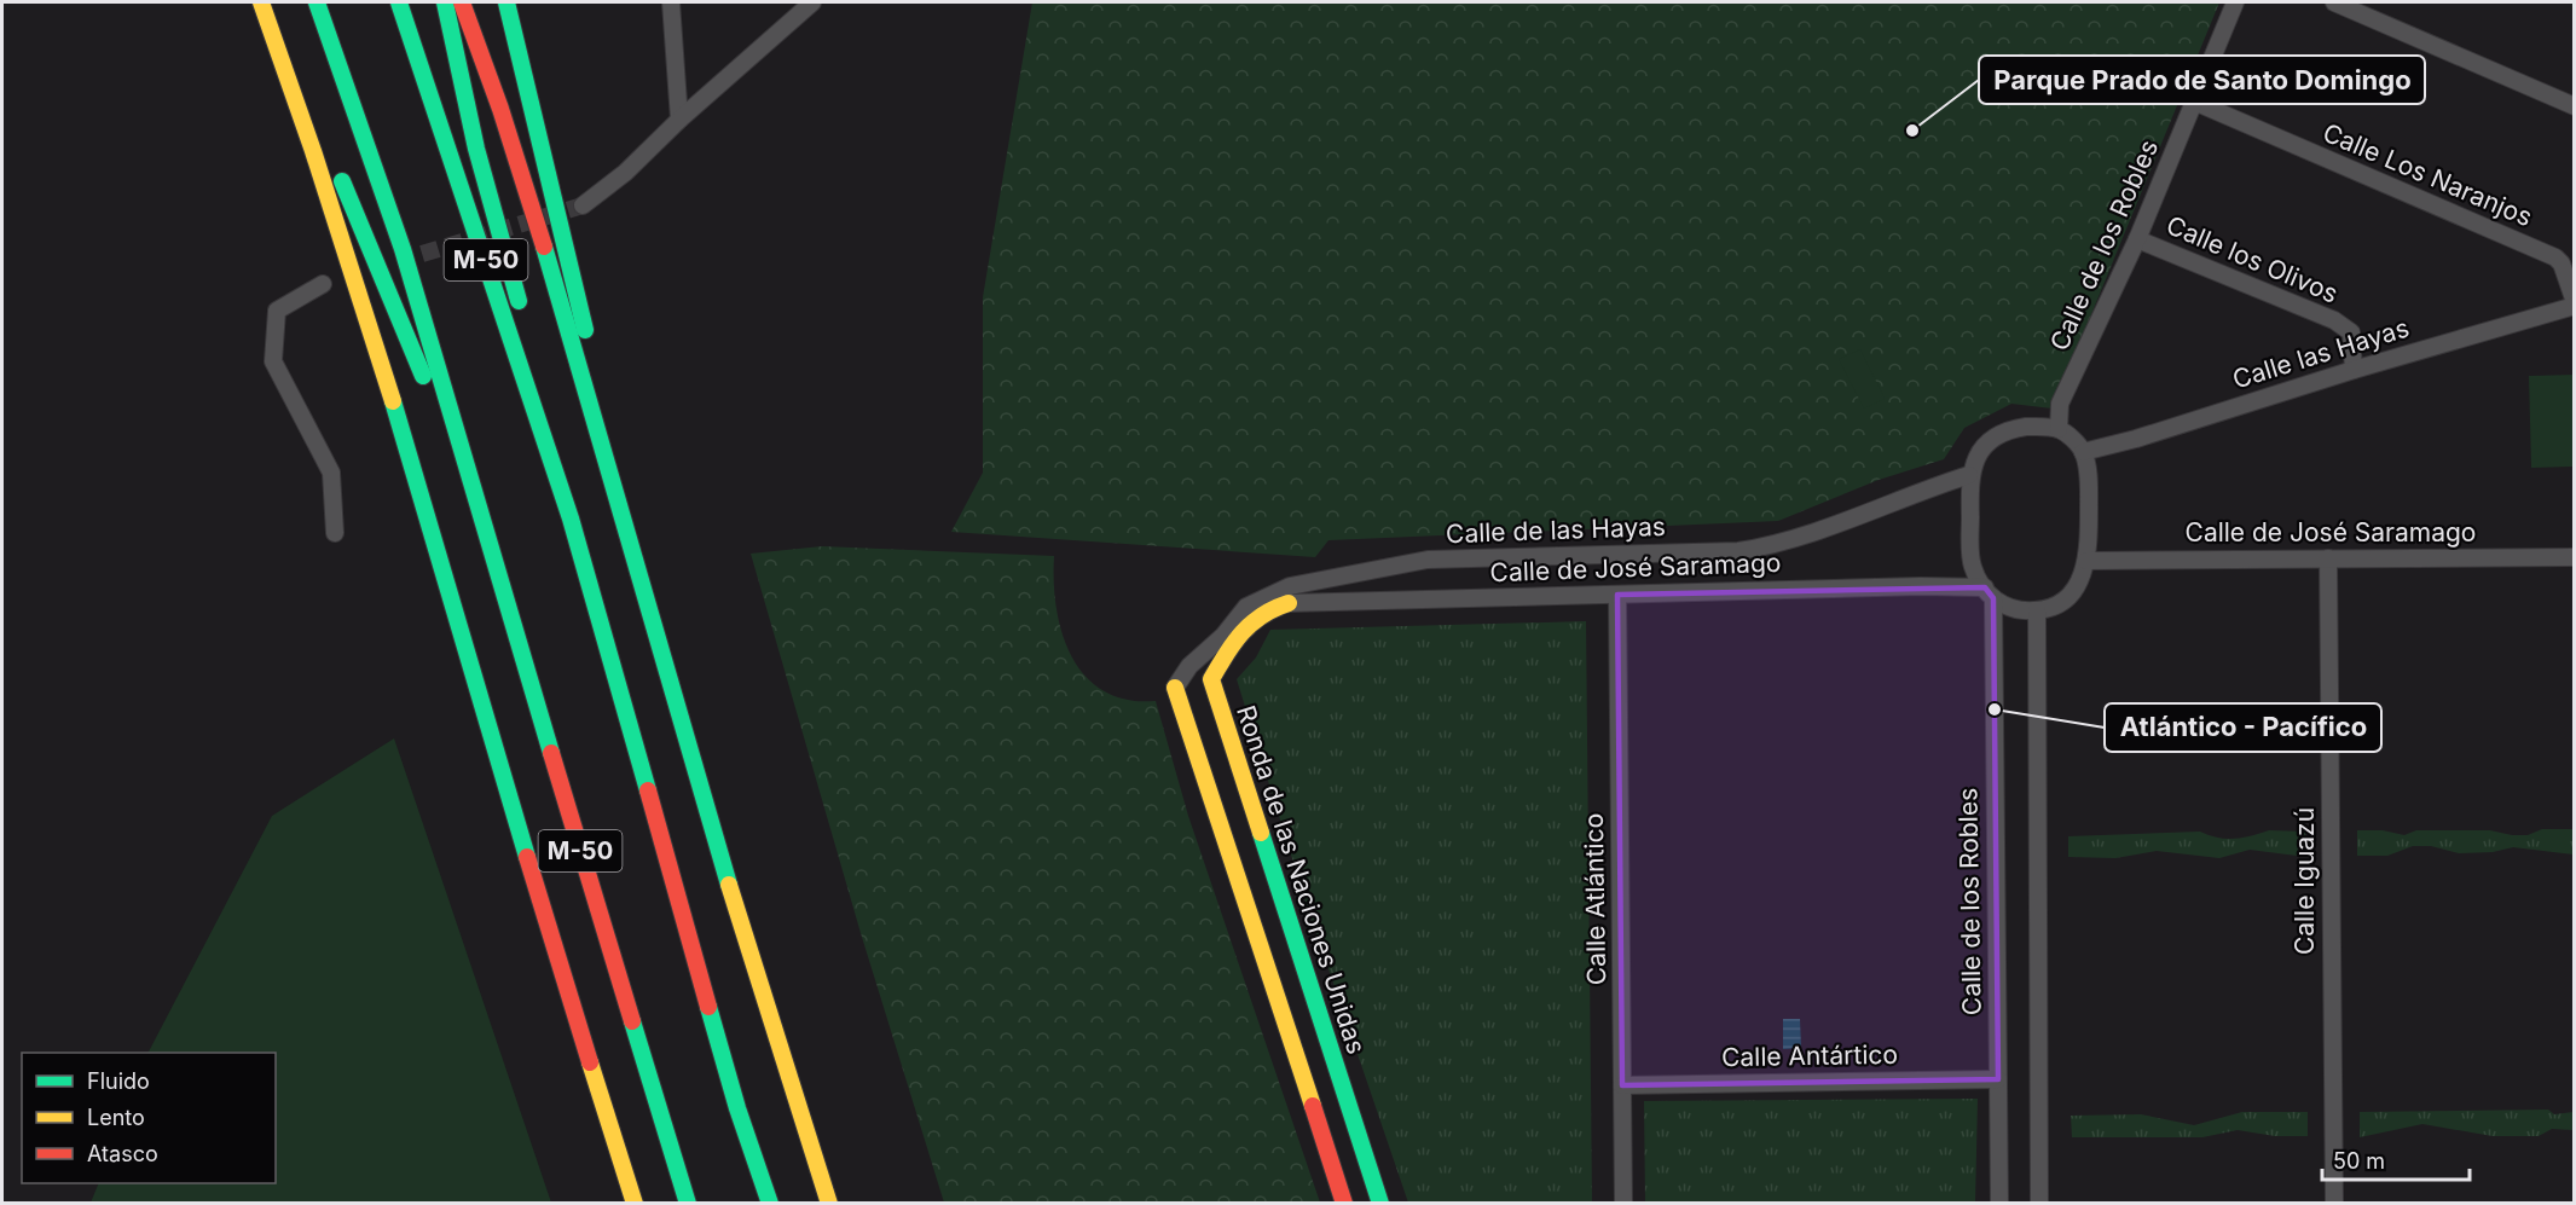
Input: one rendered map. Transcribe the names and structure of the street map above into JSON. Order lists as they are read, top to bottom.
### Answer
{
  "streets": {
    "main road": ["M-50", "Ronda de las Naciones Unidas"],
    "street": [
      "Calle Los Naranjos",
      "Calle de los Robles",
      "Calle los Olivos",
      "Calle las Hayas",
      "Calle de las Hayas",
      "Calle de José Saramago",
      "Calle Iguazú",
      "Calle Atlántico",
      "Calle Antártico"
    ]
  },
  "crossings": [
    ["Calle Los Naranjos", "Calle de los Robles"],
    ["Calle Los Naranjos", "Calle las Hayas"],
    ["Calle de los Robles", "Calle los Olivos"],
    ["Calle de los Robles", "Calle las Hayas"],
    ["Calle de los Robles", "Calle de las Hayas"],
    ["Calle de los Robles", "Calle de José Saramago"],
    ["Calle de los Robles", "Calle Antártico"],
    ["Calle los Olivos", "Calle las Hayas"],
    ["Calle las Hayas", "Calle de las Hayas"],
    ["Calle las Hayas", "Calle de José Saramago"],
    ["Calle de las Hayas", "Calle de José Saramago"],
    ["Calle de José Saramago", "Ronda de las Naciones Unidas"],
    ["Calle de José Saramago", "Calle Iguazú"],
    ["Calle de José Saramago", "Calle Atlántico"],
    ["Calle Atlántico", "Calle Antártico"]
  ],
  "places": ["Parque Prado de Santo Domingo", "Atlántico - Pacífico"],
  "legend": ["Fluido", "Lento", "Atasco"],
  "scale_bar": "50 m"
}
